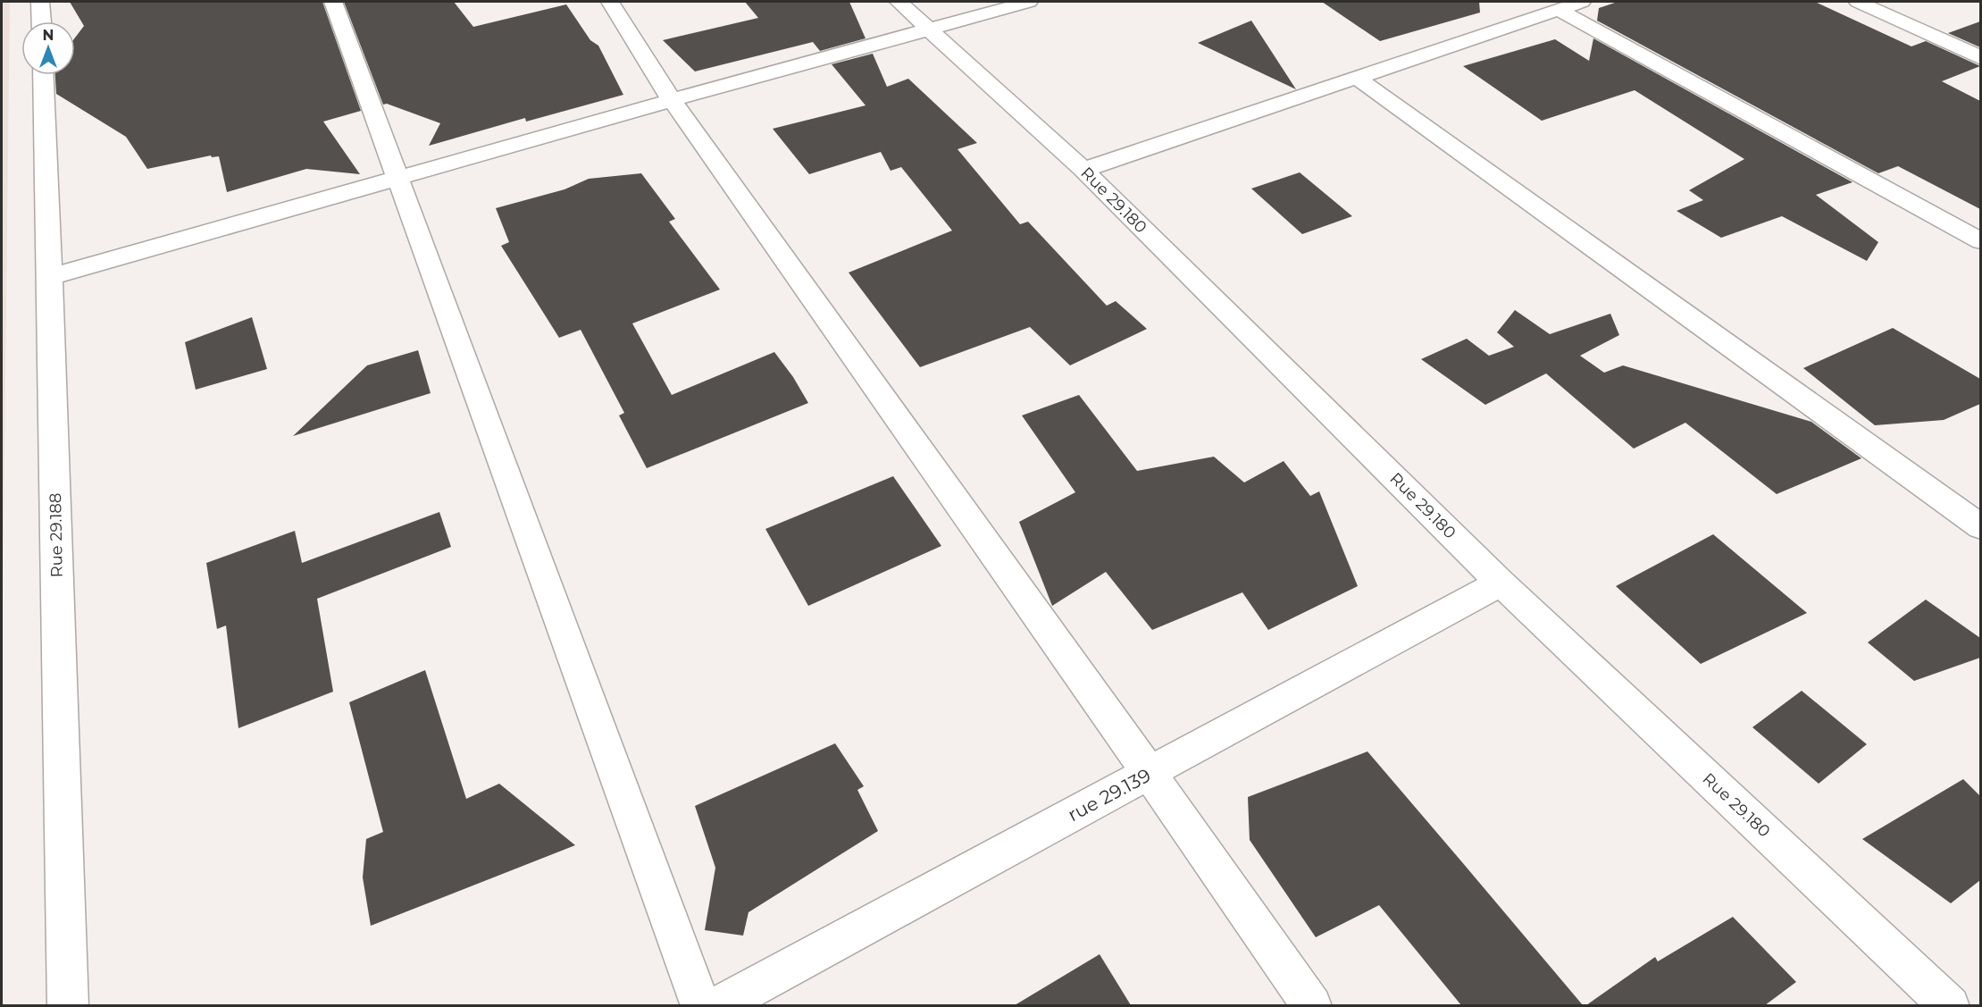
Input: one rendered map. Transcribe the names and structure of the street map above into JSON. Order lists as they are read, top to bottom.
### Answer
{
  "streets": {
    "street": ["Rue 29.180", "Rue 29.188", "rue 29.139"]
  },
  "crossings": [
    ["Rue 29.180", "rue 29.139"]
  ],
  "north": "top"
}
